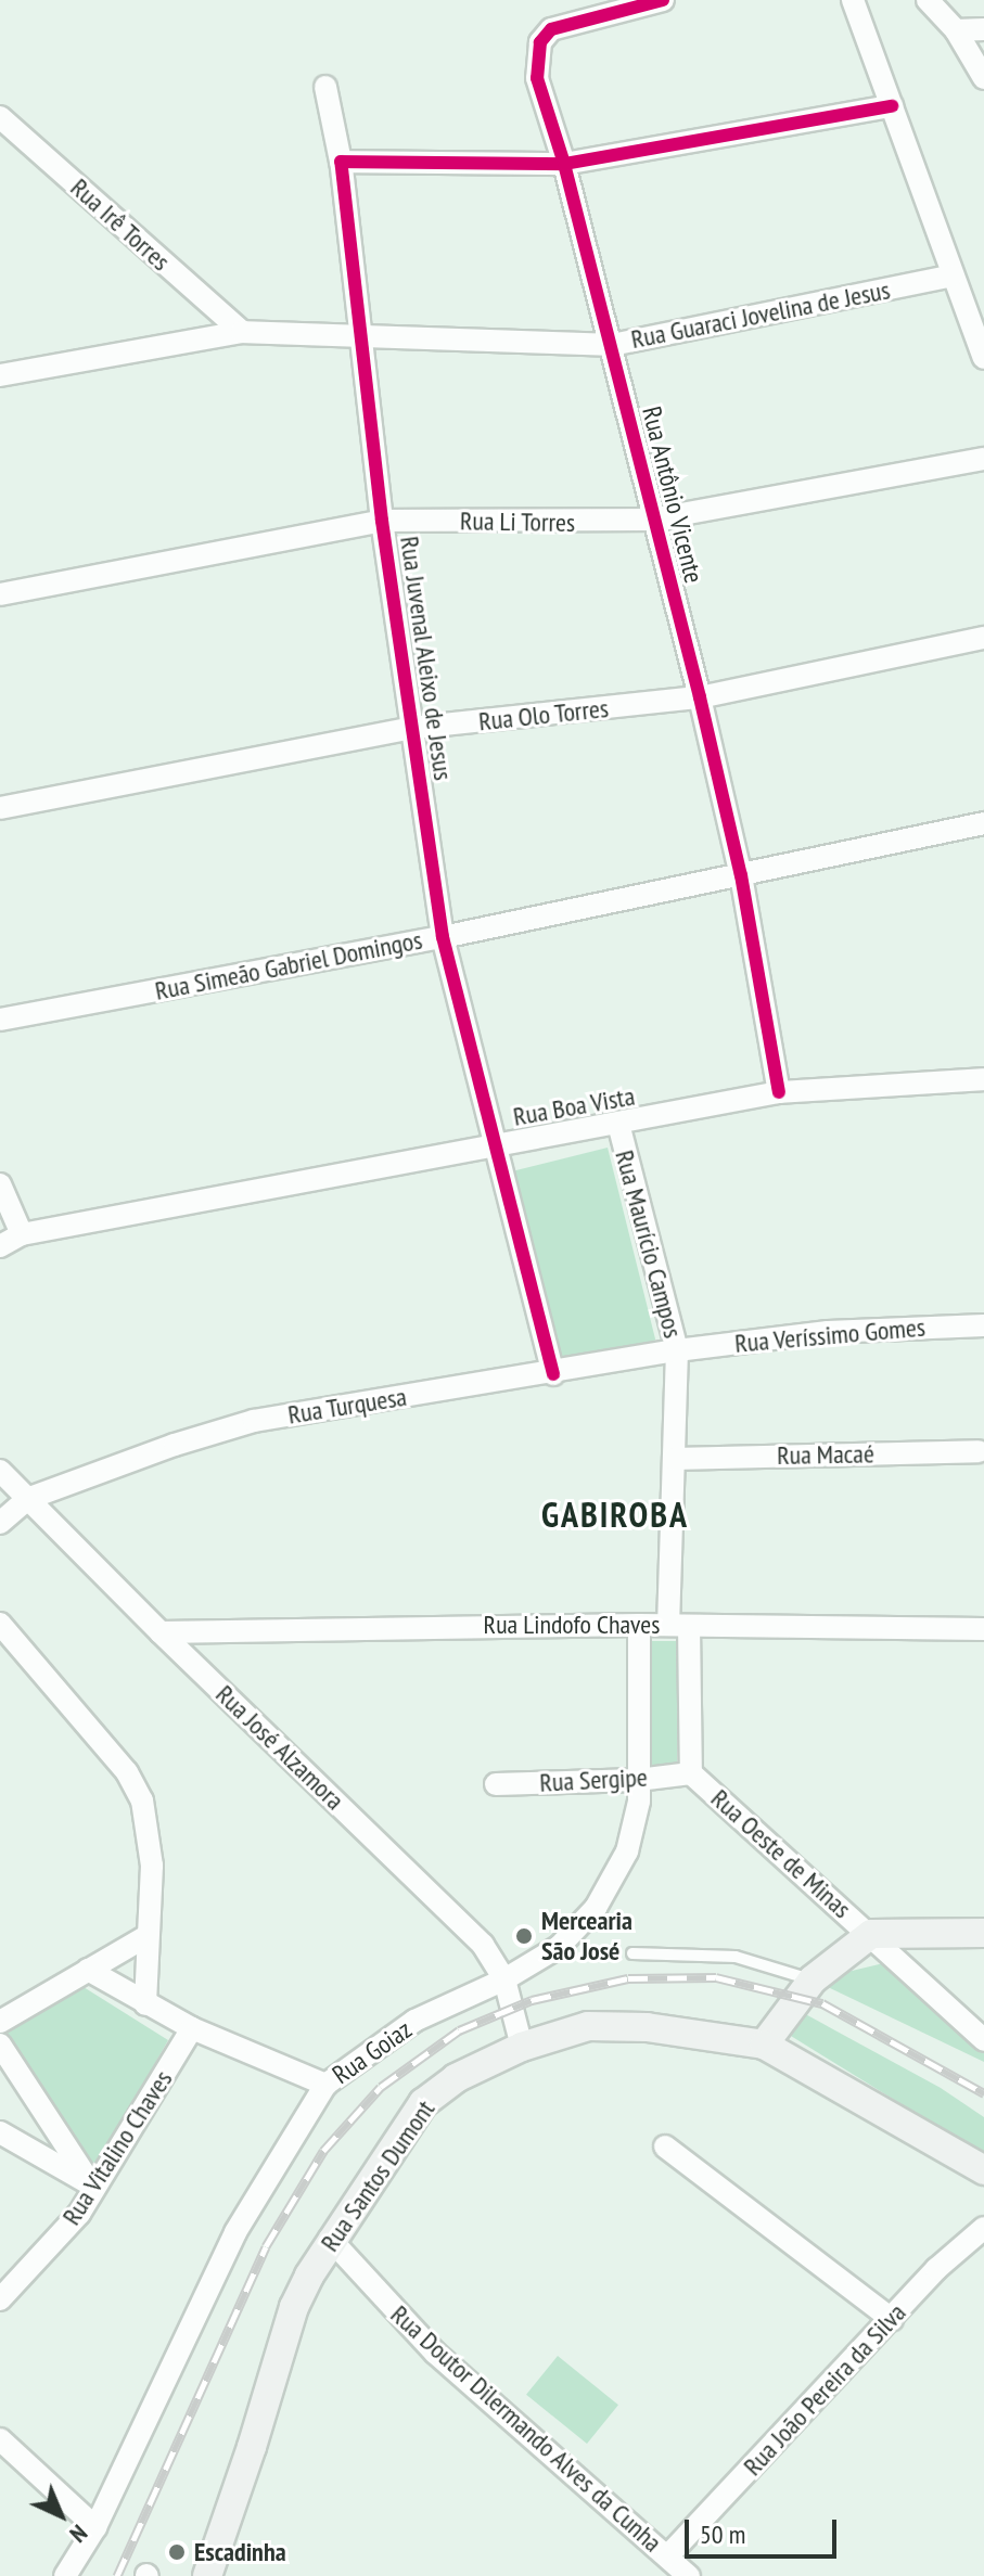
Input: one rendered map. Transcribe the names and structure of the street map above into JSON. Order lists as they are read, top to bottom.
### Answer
{
  "streets": {
    "main road": ["Rua Santos Dumont"],
    "street": [
      "Rua Irê Torres",
      "Rua Guaraci Jovelina de Jesus",
      "Rua Antônio Vicente",
      "Rua Li Torres",
      "Rua Juvenal Aleixo de Jesus",
      "Rua Olo Torres",
      "Rua Simeão Gabriel Domingos",
      "Rua Boa Vista",
      "Rua Maurício Campos",
      "Rua Veríssimo Gomes",
      "Rua Turquesa",
      "Rua Macaé",
      "Rua Lindofo Chaves",
      "Rua José Alzamora",
      "Rua Sergipe",
      "Rua Oeste de Minas",
      "Rua Goiaz",
      "Rua Vitalino Chaves",
      "Rua João Pereira da Silva",
      "Rua Doutor Dilermando Alves da Cunha"
    ]
  },
  "crossings": [
    ["Rua Irê Torres", "Rua Guaraci Jovelina de Jesus"],
    ["Rua Guaraci Jovelina de Jesus", "Rua Antônio Vicente"],
    ["Rua Guaraci Jovelina de Jesus", "Rua Juvenal Aleixo de Jesus"],
    ["Rua Antônio Vicente", "Rua Li Torres"],
    ["Rua Antônio Vicente", "Rua Olo Torres"],
    ["Rua Antônio Vicente", "Rua Simeão Gabriel Domingos"],
    ["Rua Antônio Vicente", "Rua Boa Vista"],
    ["Rua Li Torres", "Rua Juvenal Aleixo de Jesus"],
    ["Rua Juvenal Aleixo de Jesus", "Rua Olo Torres"],
    ["Rua Juvenal Aleixo de Jesus", "Rua Simeão Gabriel Domingos"],
    ["Rua Juvenal Aleixo de Jesus", "Rua Boa Vista"],
    ["Rua Juvenal Aleixo de Jesus", "Rua Turquesa"],
    ["Rua Boa Vista", "Rua Maurício Campos"],
    ["Rua Maurício Campos", "Rua Veríssimo Gomes"],
    ["Rua Maurício Campos", "Rua Turquesa"],
    ["Rua Maurício Campos", "Rua Macaé"],
    ["Rua Maurício Campos", "Rua Lindofo Chaves"],
    ["Rua Maurício Campos", "Rua Sergipe"],
    ["Rua Maurício Campos", "Rua Oeste de Minas"],
    ["Rua Veríssimo Gomes", "Rua Turquesa"],
    ["Rua Turquesa", "Rua José Alzamora"],
    ["Rua Lindofo Chaves", "Rua José Alzamora"],
    ["Rua Lindofo Chaves", "Rua Goiaz"],
    ["Rua José Alzamora", "Rua Goiaz"],
    ["Rua José Alzamora", "Rua Santos Dumont"],
    ["Rua Sergipe", "Rua Oeste de Minas"],
    ["Rua Sergipe", "Rua Goiaz"],
    ["Rua Santos Dumont", "Rua Doutor Dilermando Alves da Cunha"],
    ["Rua João Pereira da Silva", "Rua Doutor Dilermando Alves da Cunha"]
  ],
  "districts": ["GABIROBA"],
  "places": ["Mercearia São José", "Escadinha"],
  "scale_bar": "50 m",
  "north": "bottom right"
}
